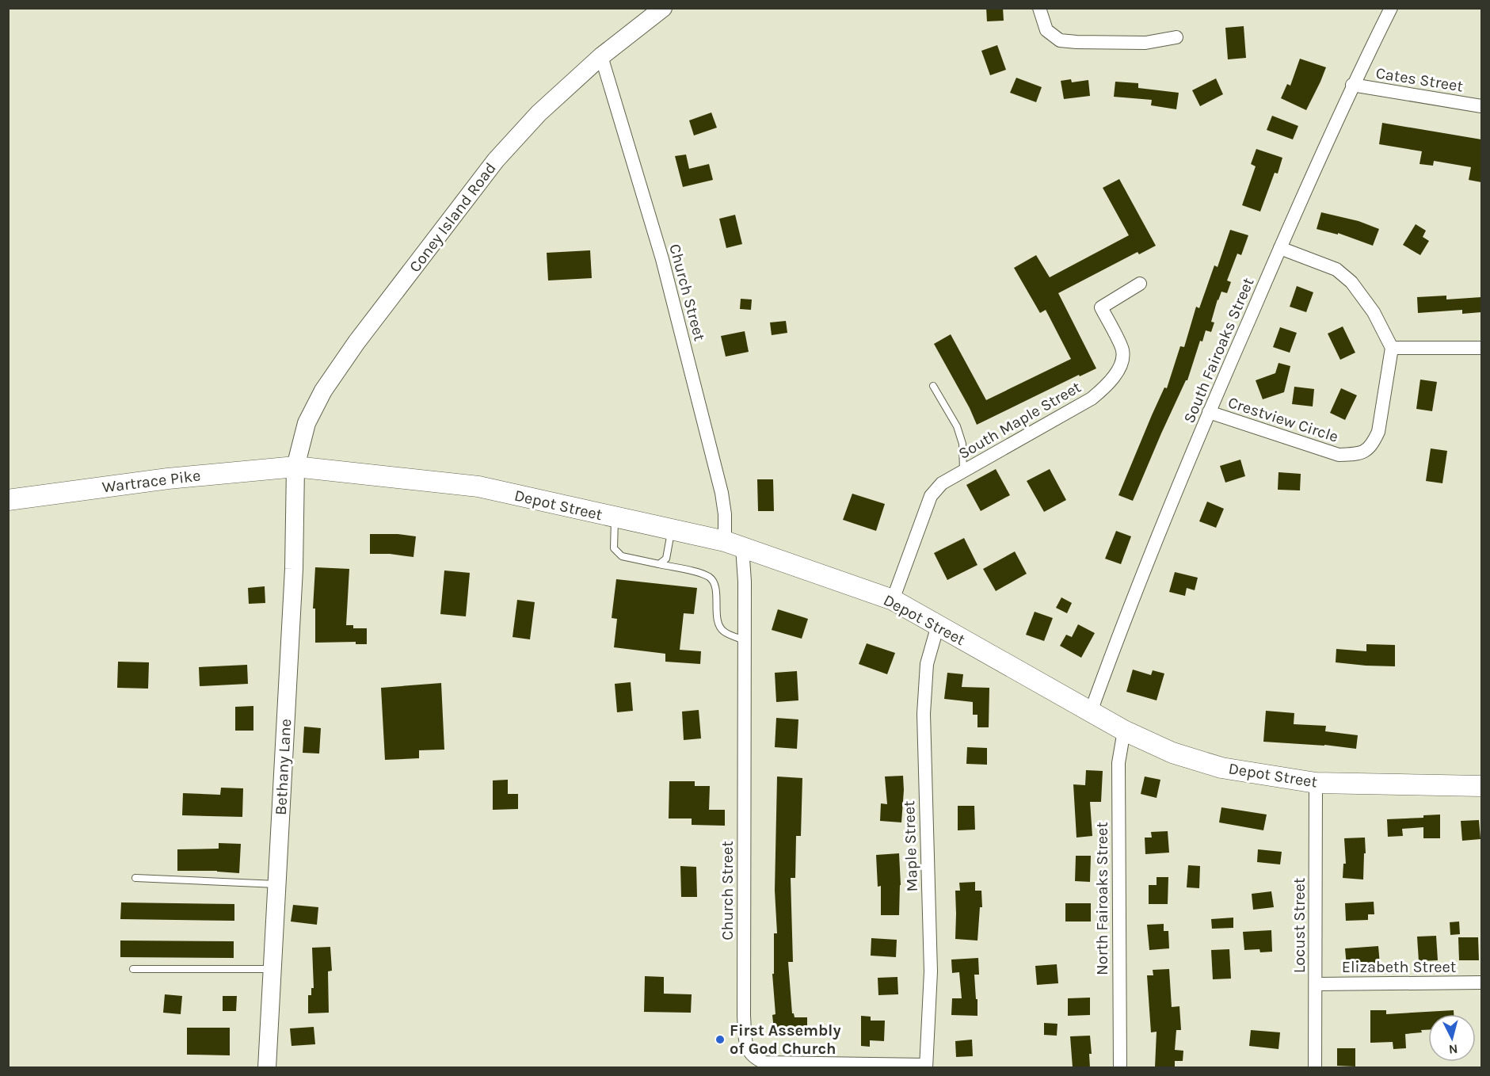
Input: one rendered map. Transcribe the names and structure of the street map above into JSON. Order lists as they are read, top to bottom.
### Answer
{
  "streets": {
    "main road": ["Wartrace Pike", "Depot Street"],
    "street": [
      "Cates Street",
      "Coney Island Road",
      "Church Street",
      "South Fairoaks Street",
      "Crestview Circle",
      "South Maple Street",
      "Bethany Lane",
      "Maple Street",
      "North Fairoaks Street",
      "Locust Street",
      "Elizabeth Street"
    ]
  },
  "crossings": [
    ["Cates Street", "South Fairoaks Street"],
    ["Coney Island Road", "Church Street"],
    ["Coney Island Road", "Wartrace Pike"],
    ["Coney Island Road", "Depot Street"],
    ["Coney Island Road", "Bethany Lane"],
    ["Church Street", "Depot Street"],
    ["Church Street", "Maple Street"],
    ["South Fairoaks Street", "Crestview Circle"],
    ["South Fairoaks Street", "Depot Street"],
    ["South Maple Street", "Depot Street"],
    ["Wartrace Pike", "Depot Street"],
    ["Wartrace Pike", "Bethany Lane"],
    ["Depot Street", "Bethany Lane"],
    ["Depot Street", "Maple Street"],
    ["Depot Street", "North Fairoaks Street"],
    ["Depot Street", "Locust Street"],
    ["Locust Street", "Elizabeth Street"]
  ],
  "places": ["First Assembly of God Church"],
  "north": "bottom"
}
